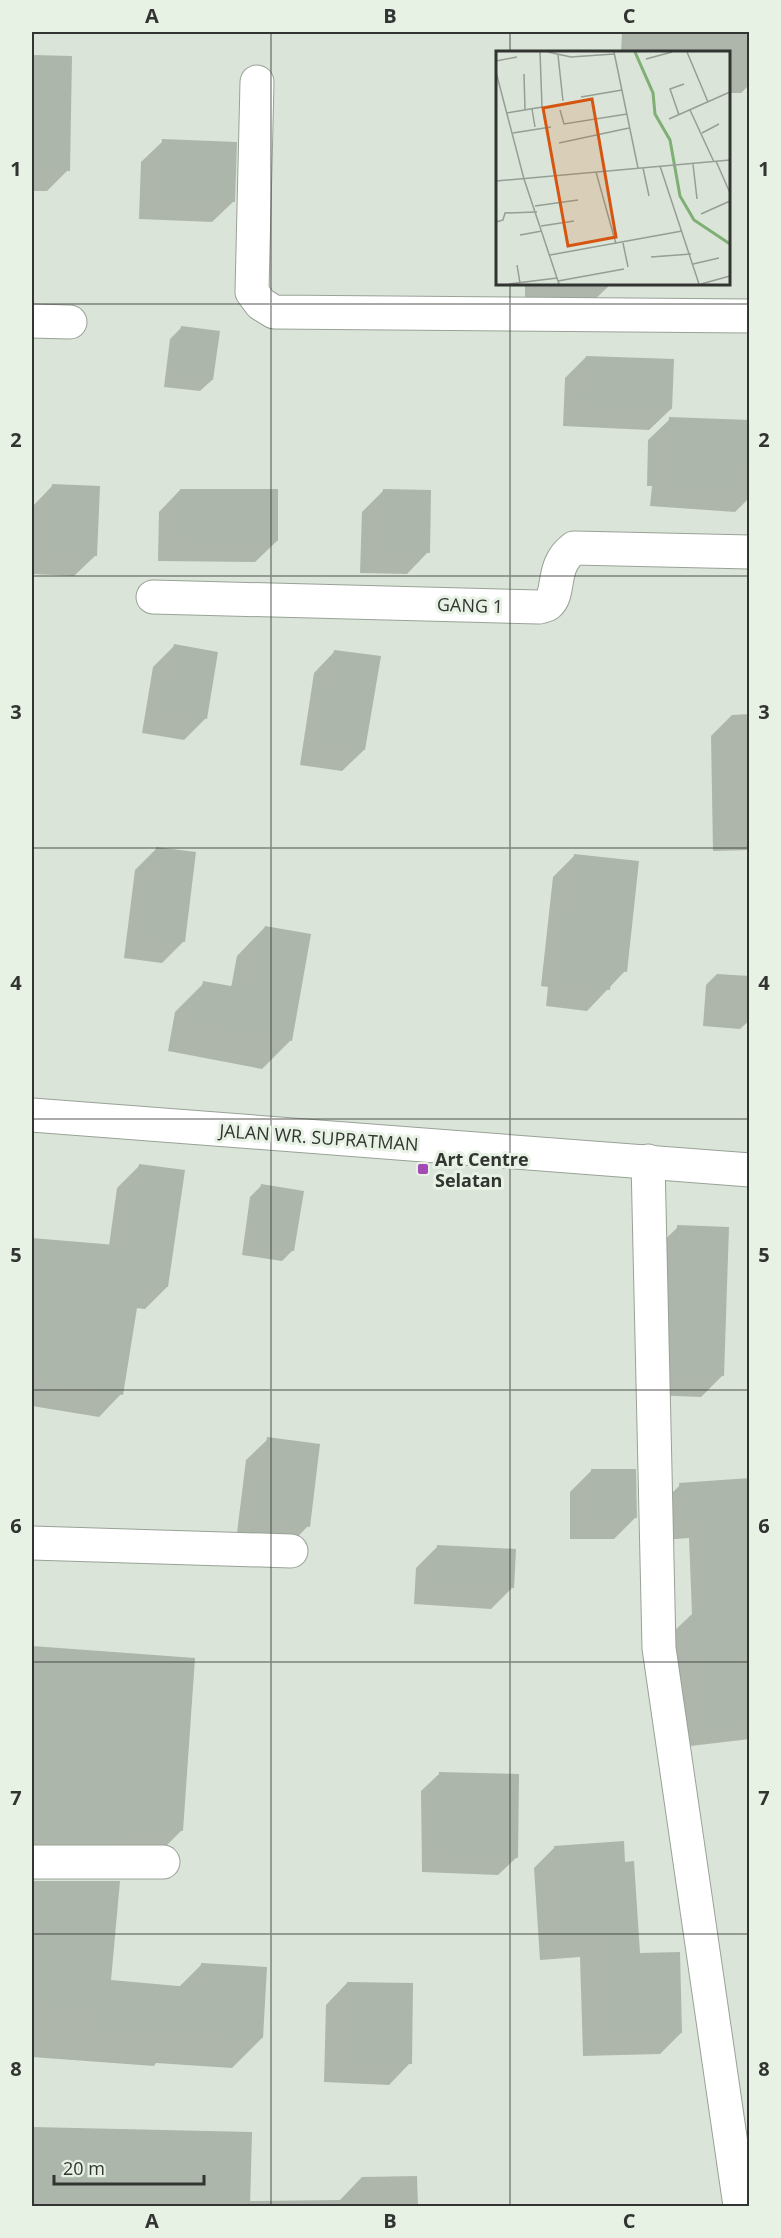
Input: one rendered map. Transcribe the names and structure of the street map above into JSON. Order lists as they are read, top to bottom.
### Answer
{
  "streets": {
    "street": ["GANG 1", "JALAN WR. SUPRATMAN"]
  },
  "places": {
    "transit": ["Art Centre Selatan"]
  },
  "scale_bar": "20 m",
  "grid": {
    "columns": ["A", "B", "C"],
    "rows": [
      "1",
      "2",
      "3",
      "4",
      "5",
      "6",
      "7",
      "8"
    ]
  }
}
